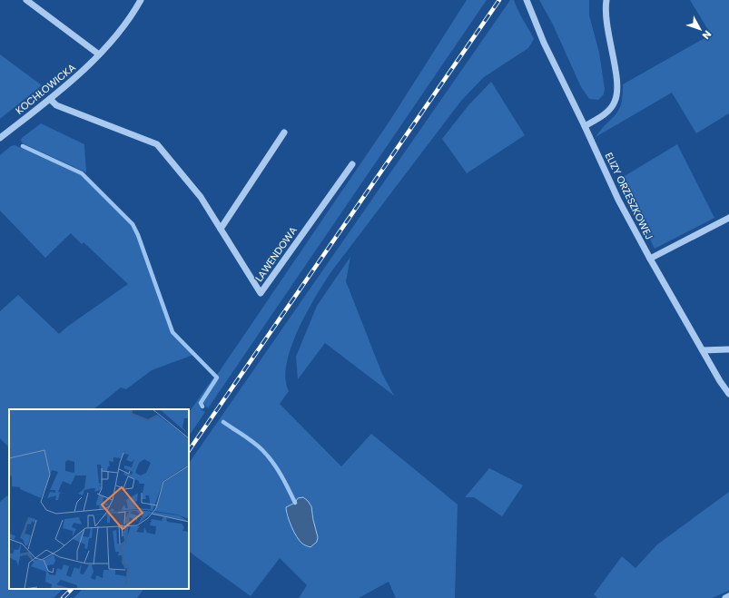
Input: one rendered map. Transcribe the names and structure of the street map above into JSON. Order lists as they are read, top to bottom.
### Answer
{
  "streets": {
    "street": ["KOCHŁOWICKA", "ELIZY ORZESZKOWEJ", "LAWENDOWA"]
  },
  "crossings": [
    ["KOCHŁOWICKA", "LAWENDOWA"]
  ],
  "north": "bottom right"
}
